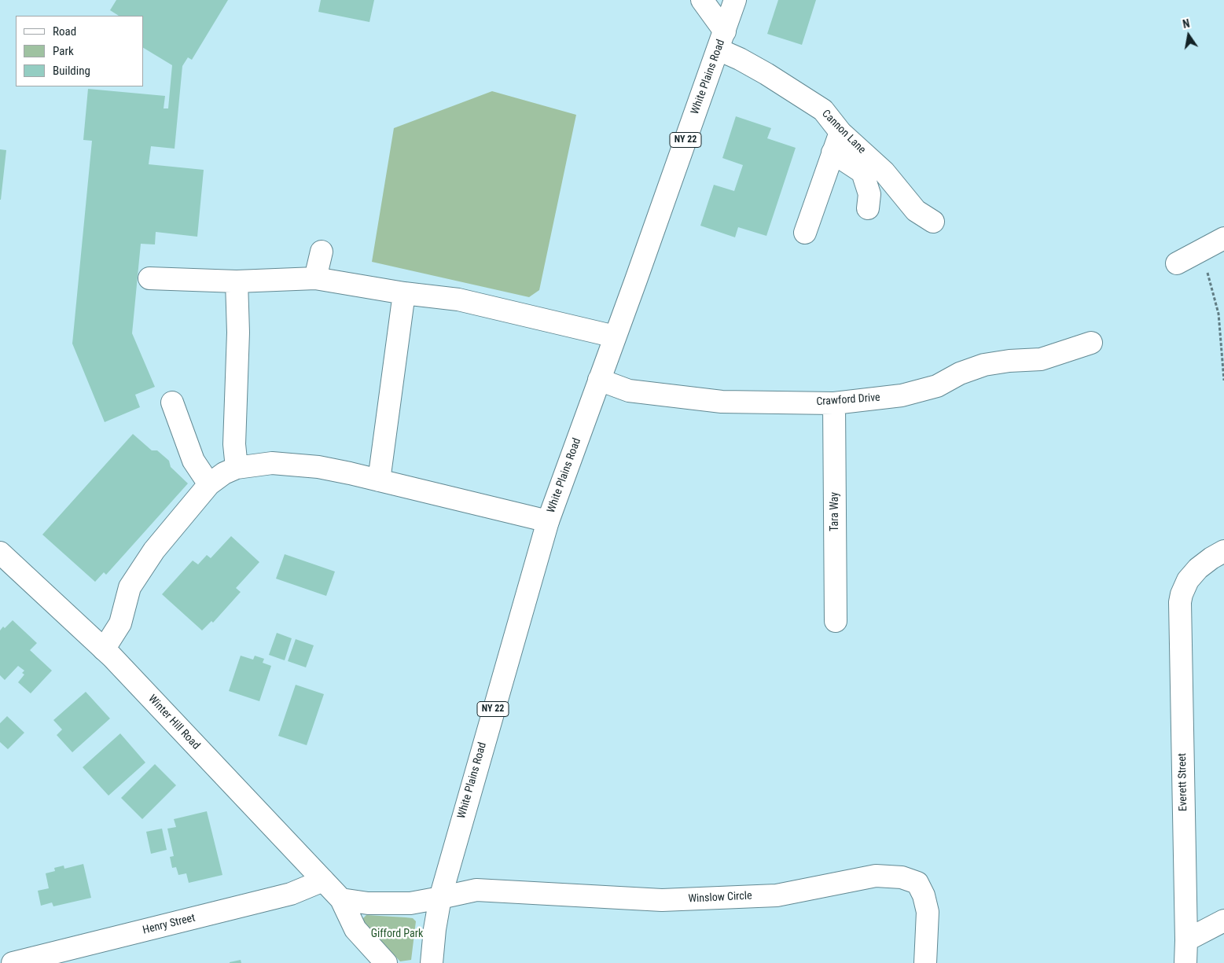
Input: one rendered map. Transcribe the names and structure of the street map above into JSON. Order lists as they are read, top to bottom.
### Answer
{
  "streets": {
    "street": [
      "White Plains Road",
      "Cannon Lane",
      "NY 22",
      "Crawford Drive",
      "Tara Way",
      "Winter Hill Road",
      "Everett Street",
      "Winslow Circle",
      "Henry Street"
    ]
  },
  "crossings": [
    ["White Plains Road", "Cannon Lane"],
    ["White Plains Road", "Crawford Drive"],
    ["White Plains Road", "Winslow Circle"],
    ["Crawford Drive", "Tara Way"],
    ["Winter Hill Road", "Henry Street"]
  ],
  "parks": ["Gifford Park"],
  "legend": ["Road", "Park", "Building"],
  "north": "top"
}
